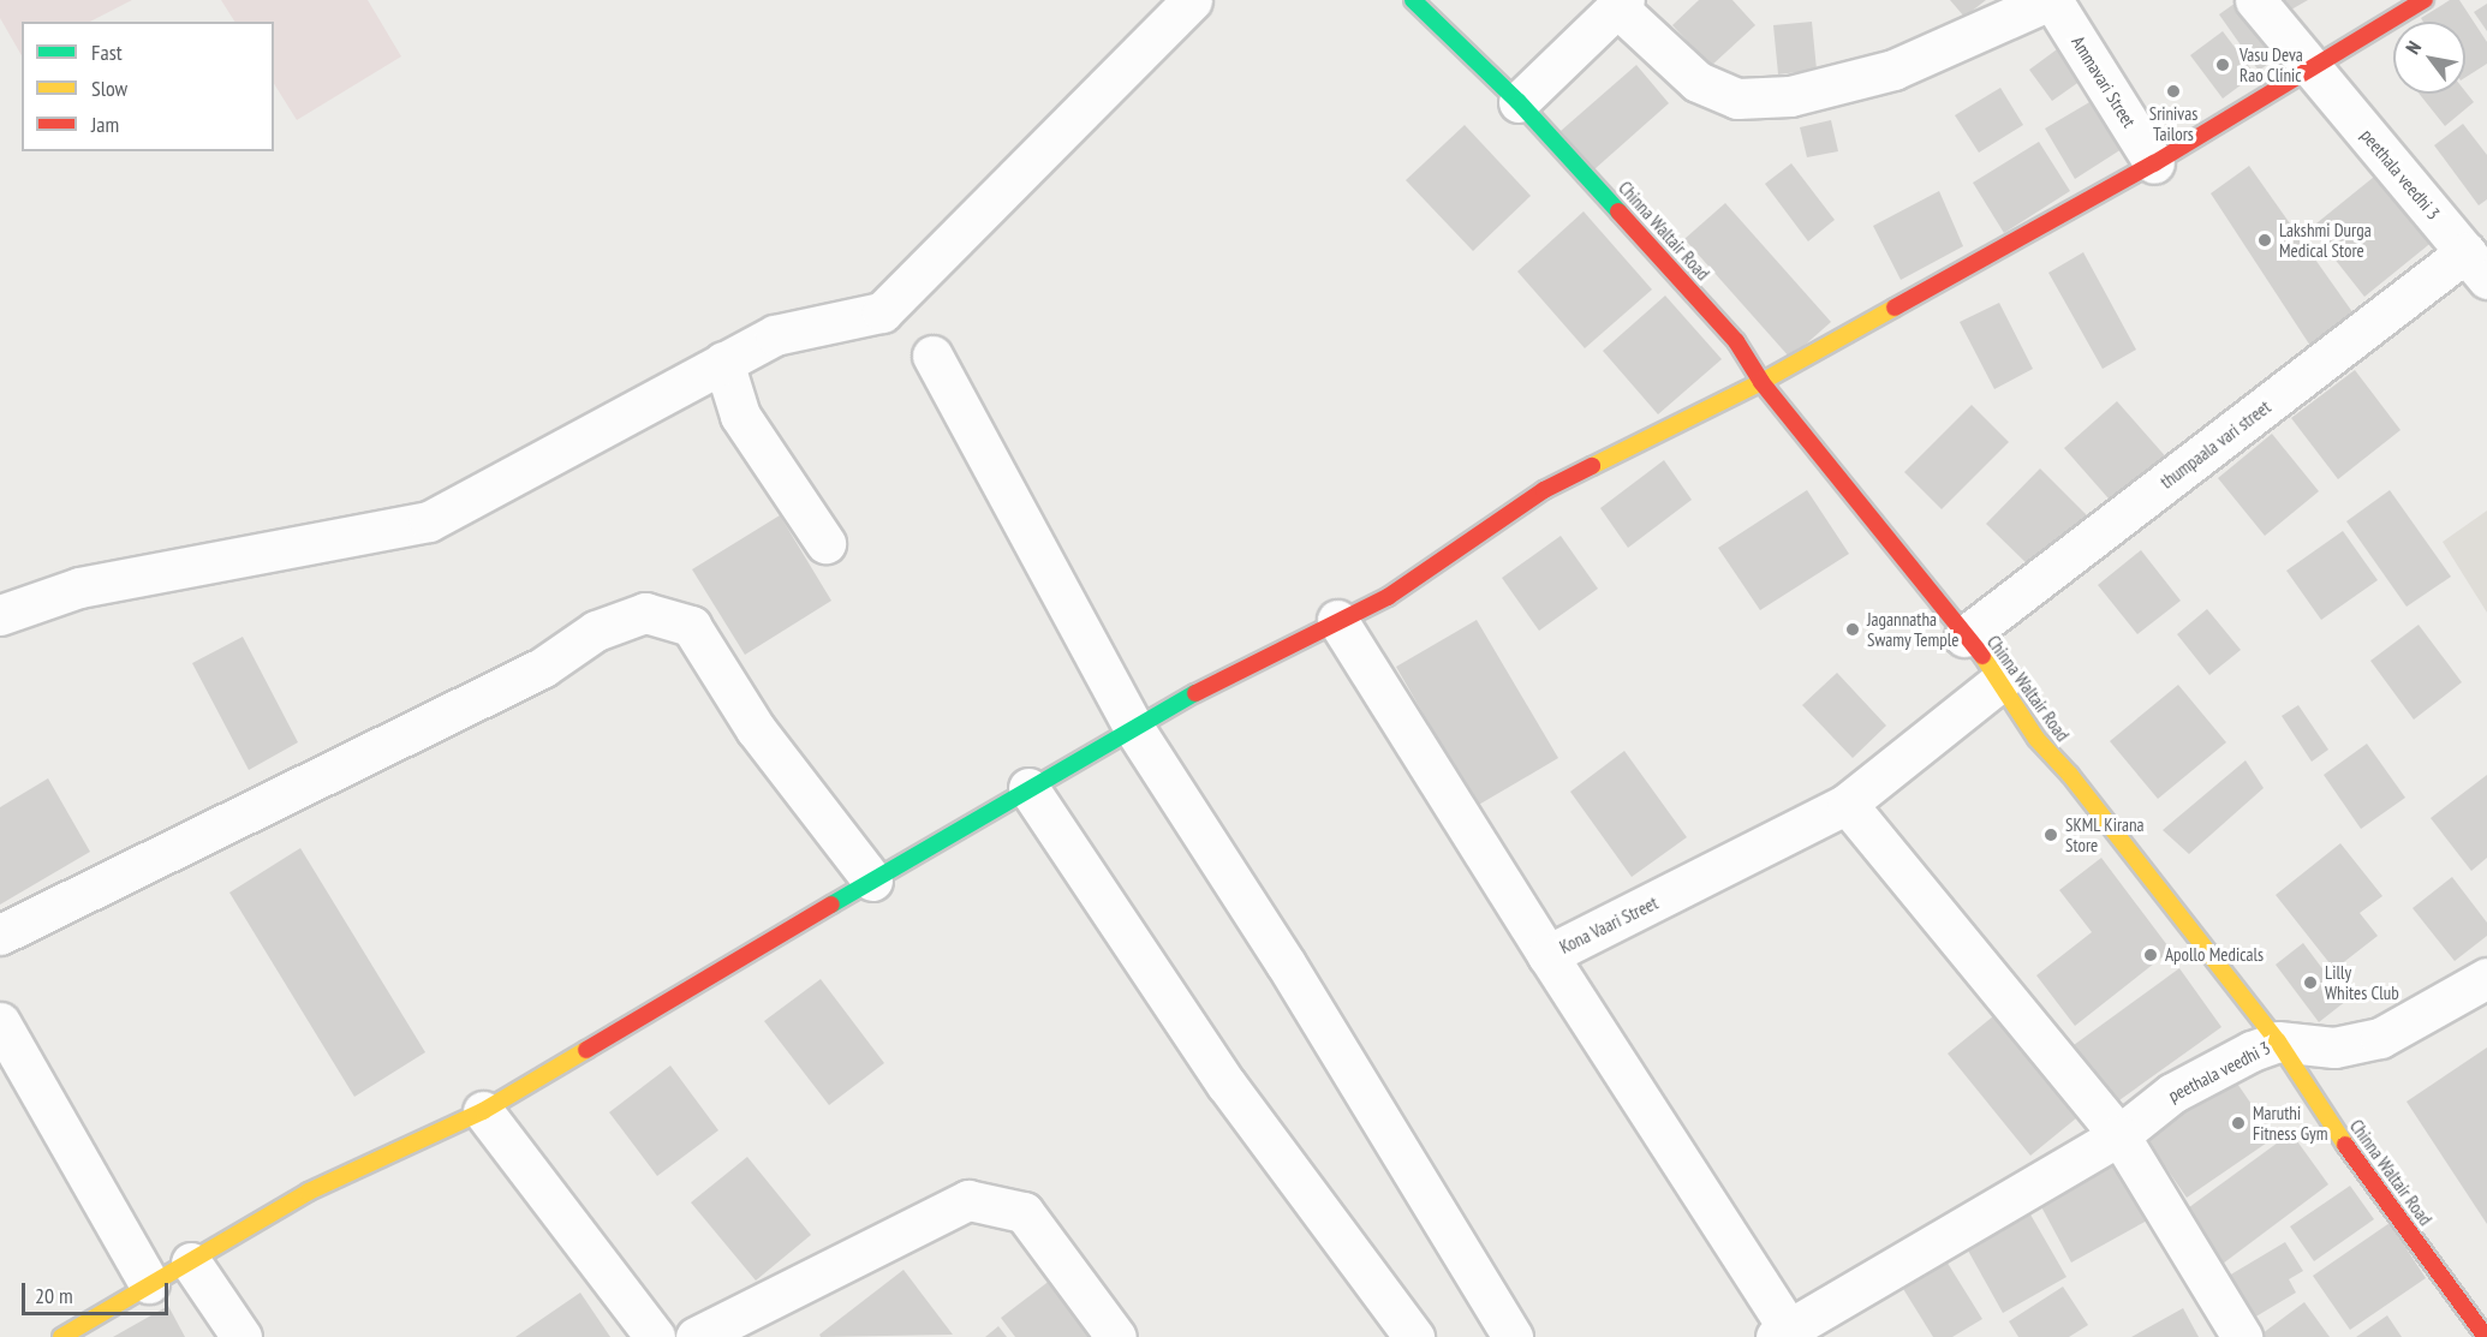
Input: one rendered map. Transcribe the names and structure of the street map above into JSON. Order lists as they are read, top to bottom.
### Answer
{
  "streets": {
    "street": [
      "Ammavari Street",
      "peethala veedhi 3",
      "Chinna Waltair Road",
      "thumpaala vari street",
      "Kona Vaari Street"
    ]
  },
  "crossings": [
    ["peethala veedhi 3", "Chinna Waltair Road"],
    ["peethala veedhi 3", "thumpaala vari street"],
    ["Chinna Waltair Road", "thumpaala vari street"],
    ["Chinna Waltair Road", "Kona Vaari Street"]
  ],
  "places": [
    "Vasu Deva Rao Clinic",
    "Srinivas Tailors",
    "Lakshmi Durga Medical Store",
    "Jagannatha Swamy Temple",
    "SKML Kirana Store",
    "Apollo Medicals",
    "Lilly Whites Club",
    "Maruthi Fitness Gym"
  ],
  "legend": ["Fast", "Slow", "Jam"],
  "scale_bar": "20 m",
  "north": "top left"
}
